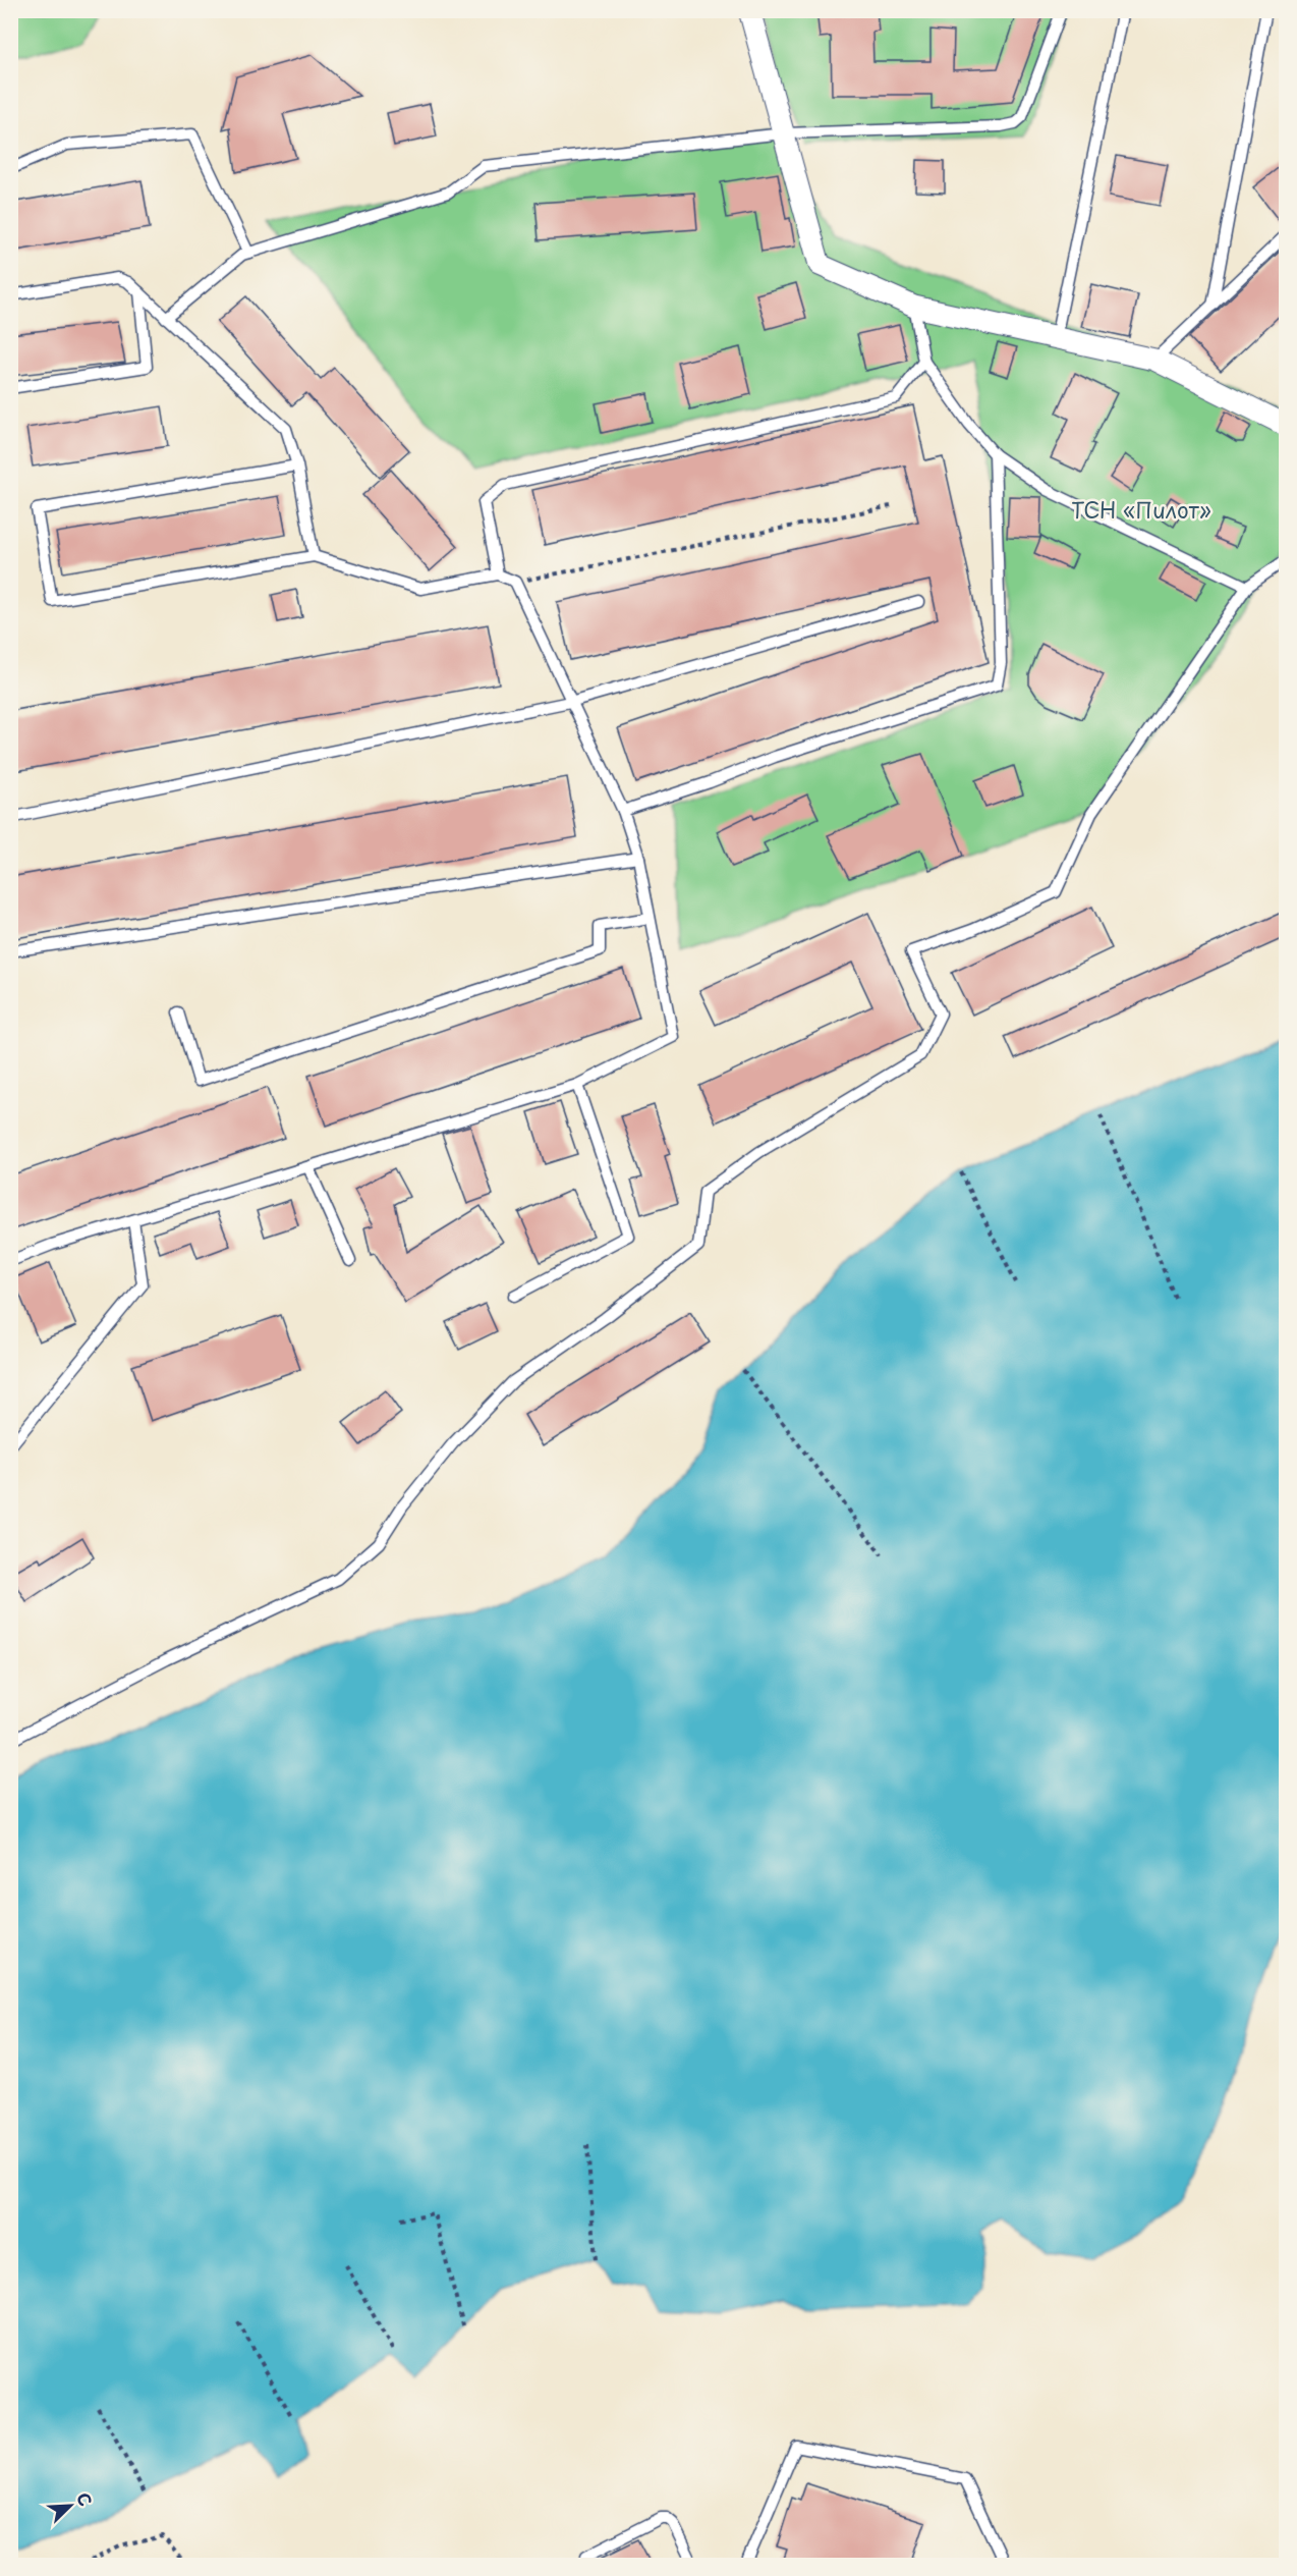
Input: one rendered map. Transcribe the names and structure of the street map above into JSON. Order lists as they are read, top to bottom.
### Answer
{
  "parks": ["ТСН «Пилот»"],
  "north": "top right"
}
